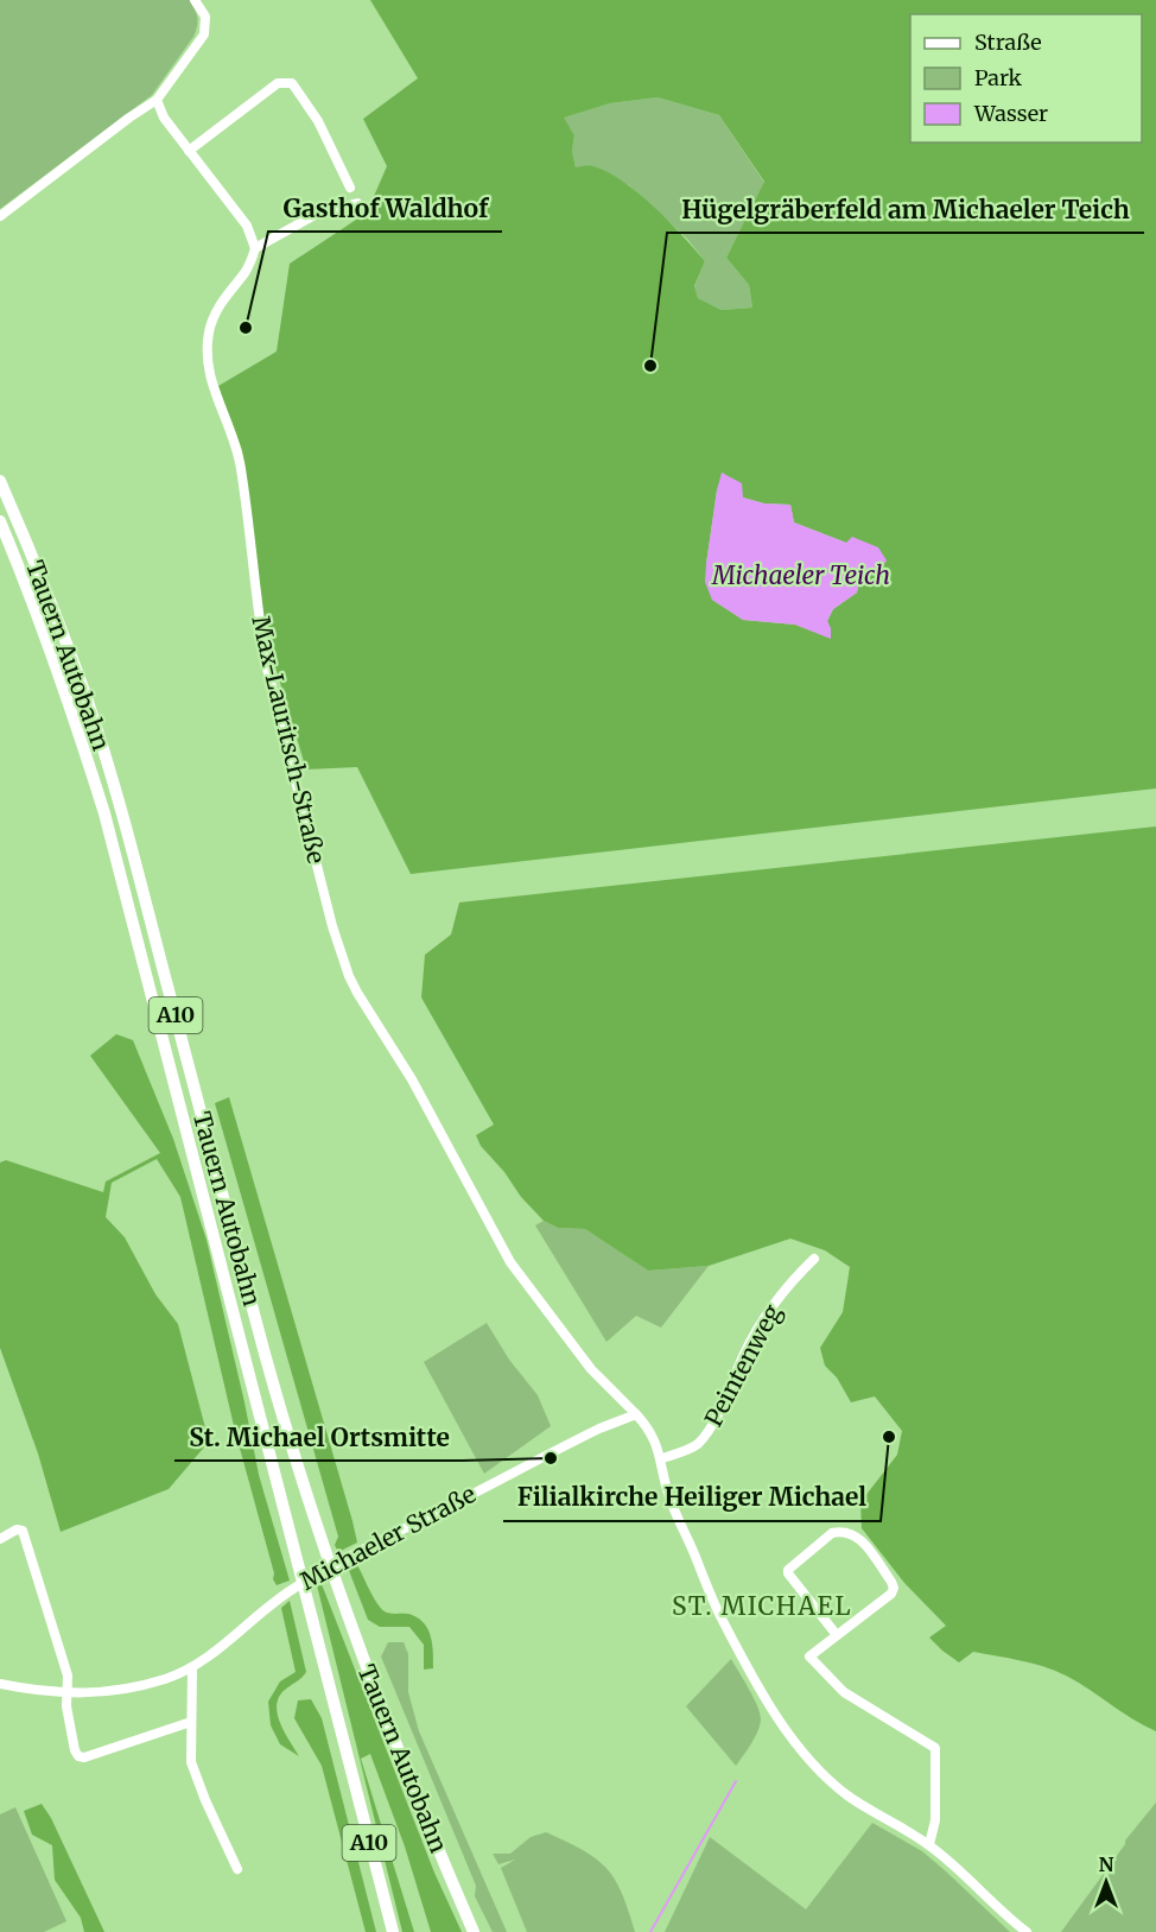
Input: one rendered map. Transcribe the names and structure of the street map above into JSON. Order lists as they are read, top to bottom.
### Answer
{
  "streets": {
    "highway": ["Tauern Autobahn", "A10"],
    "street": ["Max-Lauritsch-Straße", "Peintenweg", "Michaeler Straße"]
  },
  "crossings": [
    ["Max-Lauritsch-Straße", "Michaeler Straße"]
  ],
  "districts": ["ST. MICHAEL"],
  "water": ["Michaeler Teich"],
  "places": [
    "Gasthof Waldhof",
    "Hügelgräberfeld am Michaeler Teich",
    "Filialkirche Heiliger Michael",
    "St. Michael Ortsmitte"
  ],
  "legend": ["Straße", "Park", "Wasser"],
  "north": "top"
}
